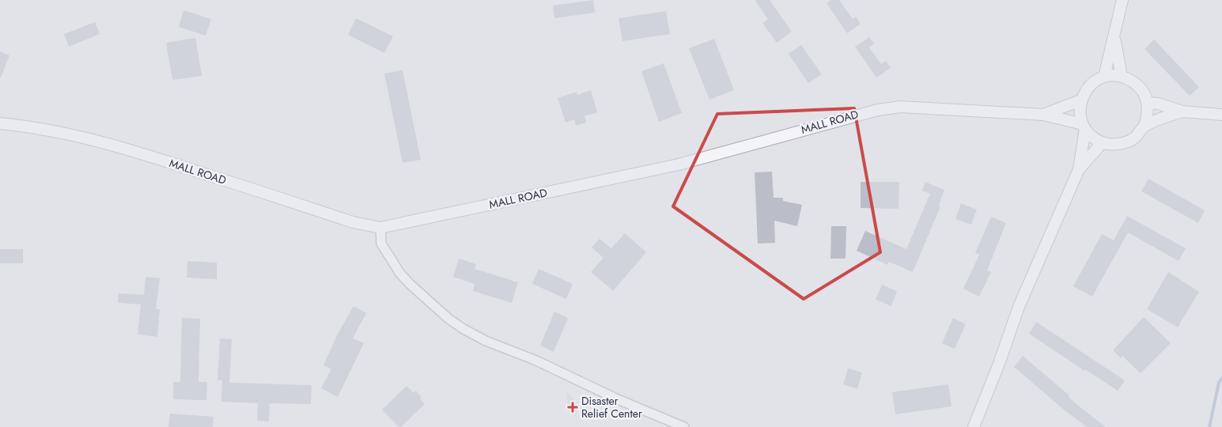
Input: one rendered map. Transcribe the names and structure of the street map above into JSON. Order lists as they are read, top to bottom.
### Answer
{
  "streets": {
    "street": ["MALL ROAD"]
  },
  "places": {
    "health": ["Disaster Relief Center"]
  }
}
